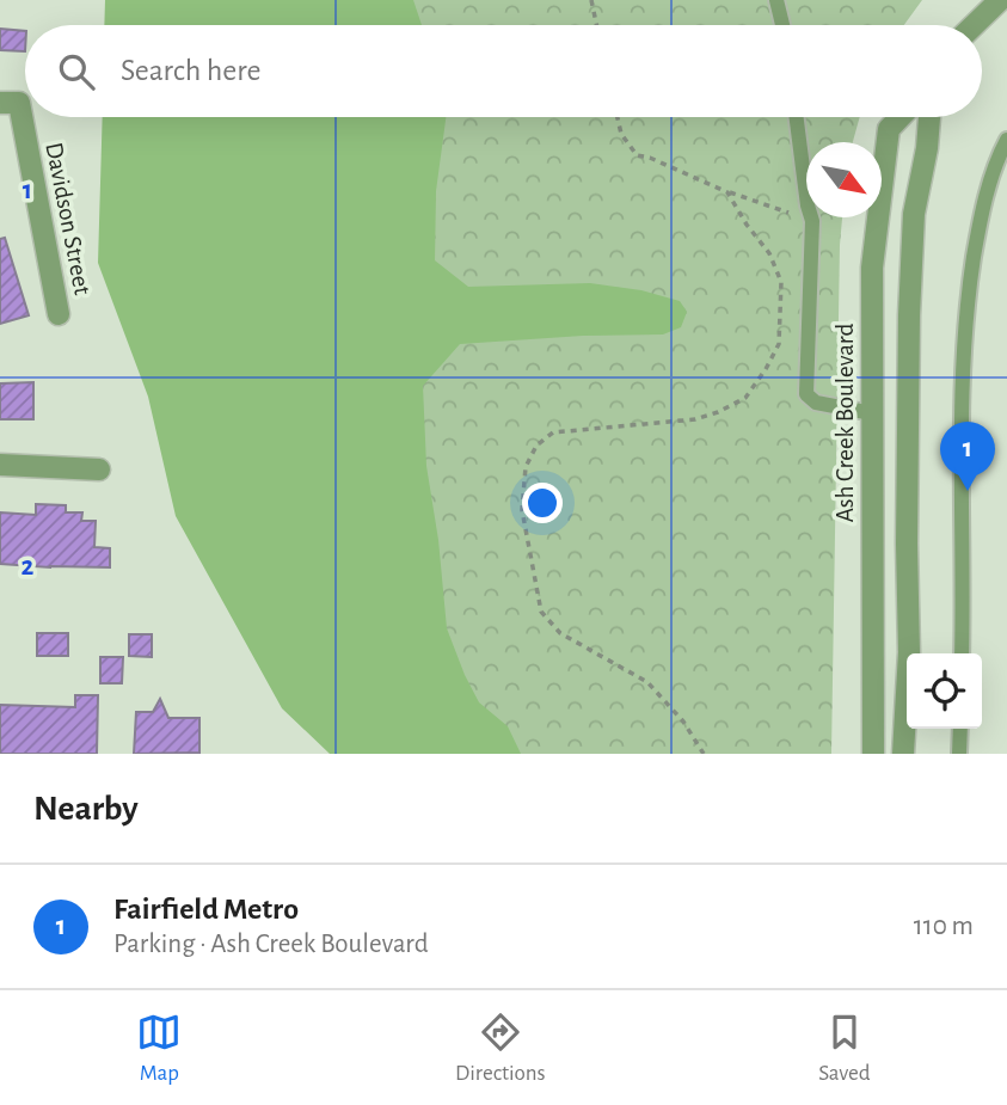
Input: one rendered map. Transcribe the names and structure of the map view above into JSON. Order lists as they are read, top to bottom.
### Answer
{
  "streets": {
    "street": ["Davidson Street", "Ash Creek Boulevard"]
  },
  "north": "bottom right",
  "page": {
    "search": "Search here",
    "pins": "1",
    "heading": "Nearby",
    "list": [
      {
        "mark": "1",
        "name": "Fairfield Metro",
        "note": "Parking · Ash Creek Boulevard",
        "value": "110 m"
      }
    ],
    "nav": ["Map", "Directions", "Saved"]
  },
  "grid": {
    "rows": ["1", "2"]
  }
}
